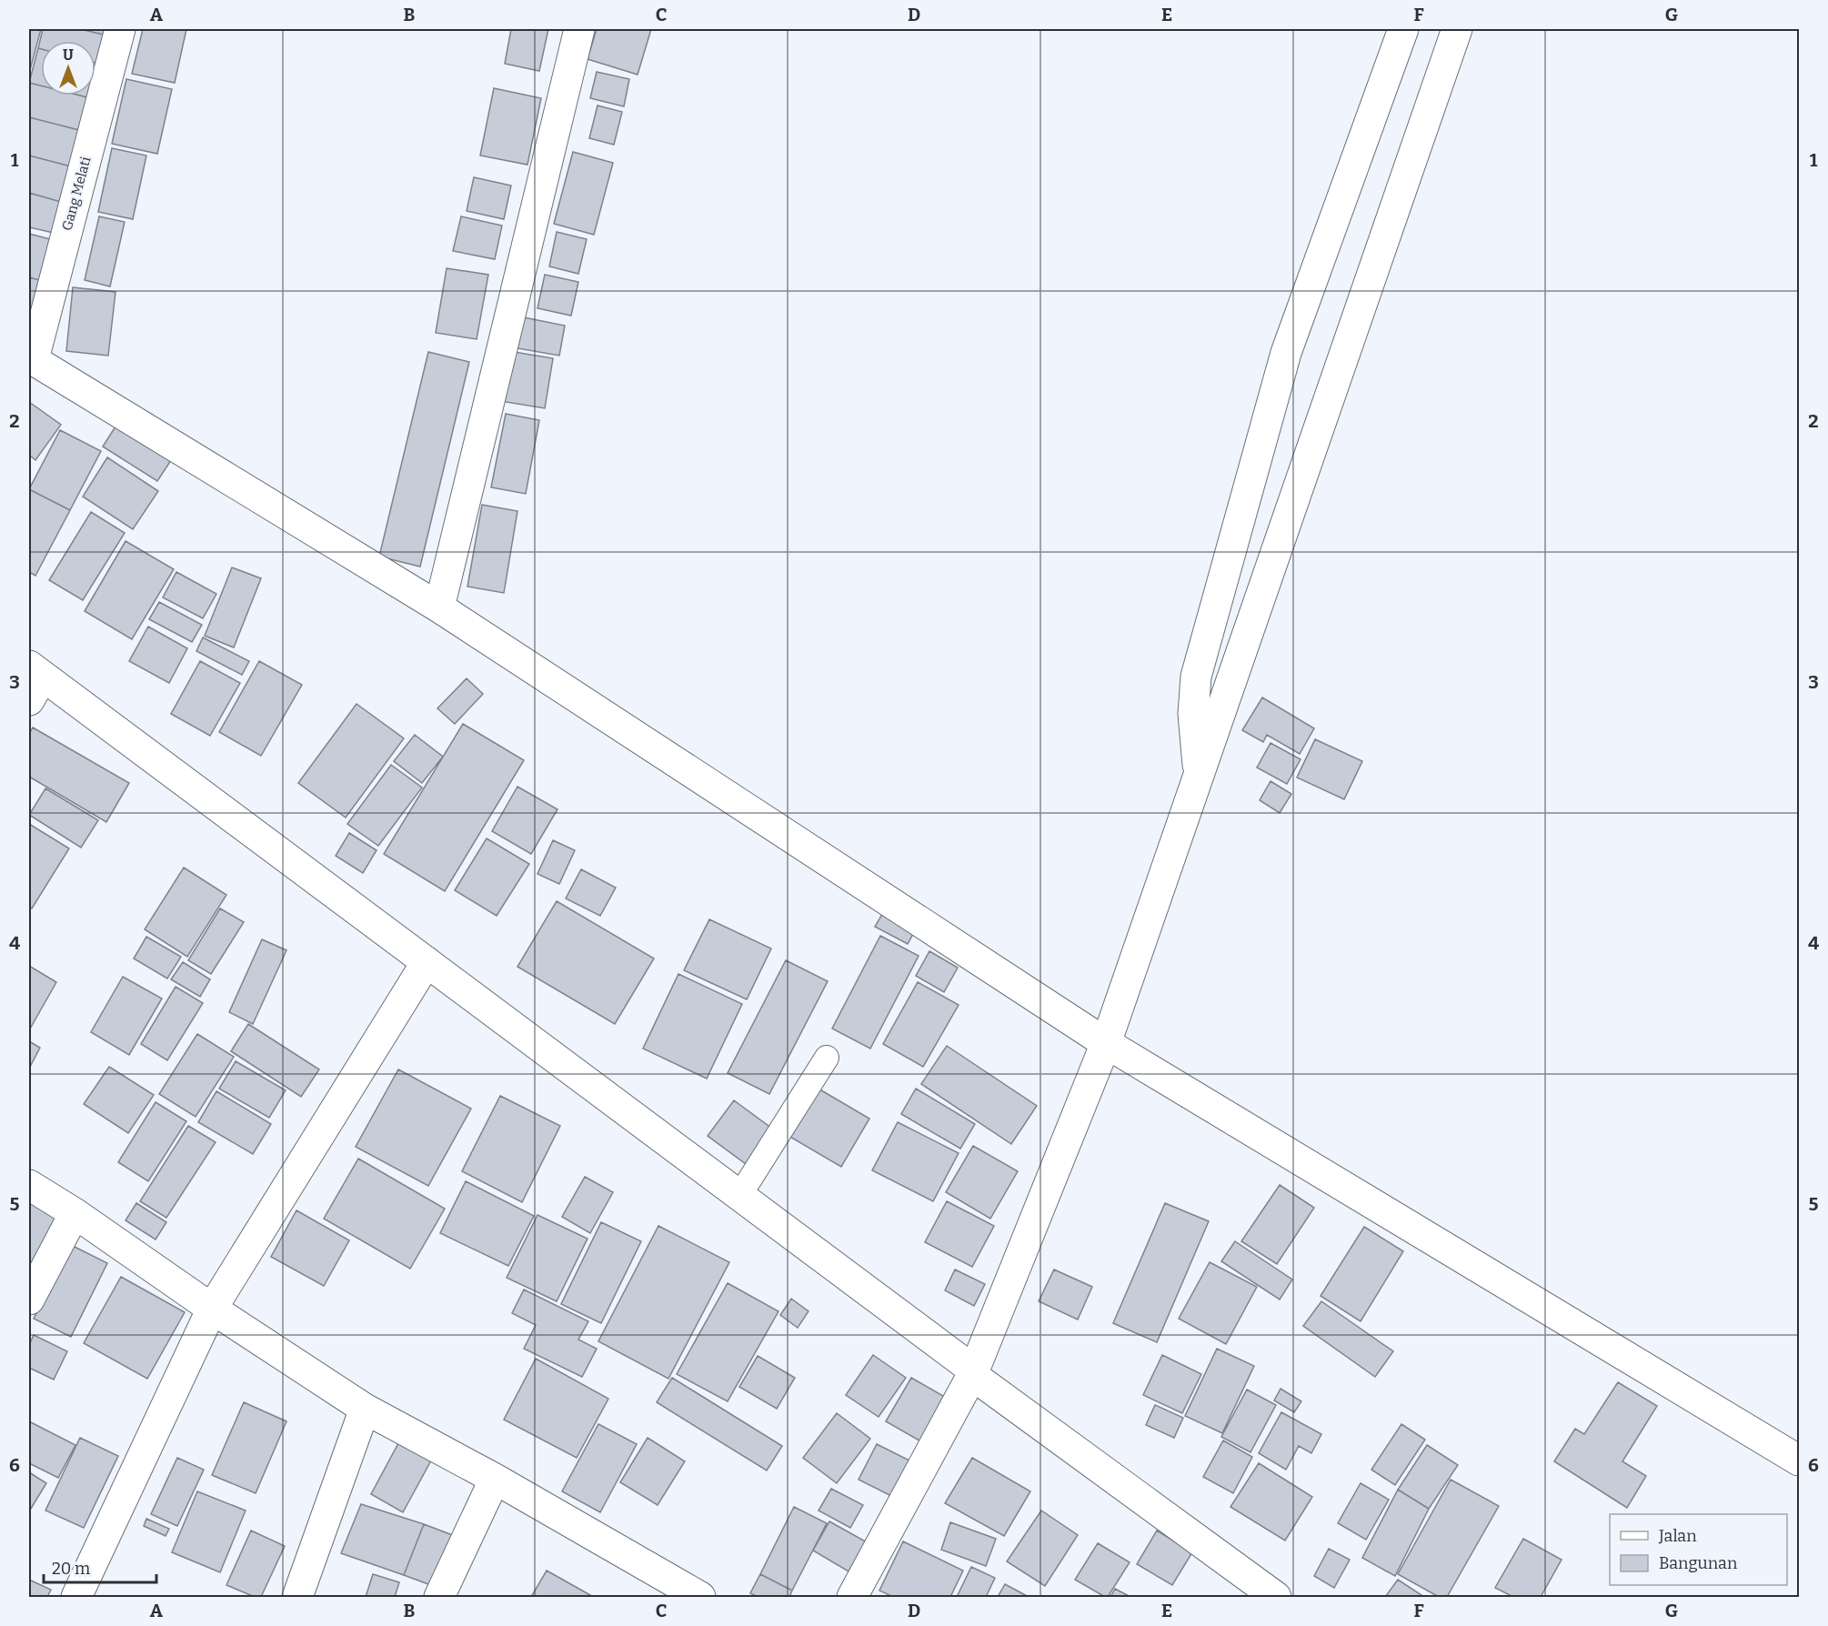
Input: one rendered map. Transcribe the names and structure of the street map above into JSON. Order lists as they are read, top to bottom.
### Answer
{
  "streets": {
    "street": ["Gang Melati"]
  },
  "legend": ["Jalan", "Bangunan"],
  "scale_bar": "20 m",
  "north": "top",
  "grid": {
    "columns": [
      "A",
      "B",
      "C",
      "D",
      "E",
      "F",
      "G"
    ],
    "rows": [
      "1",
      "2",
      "3",
      "4",
      "5",
      "6"
    ]
  }
}
